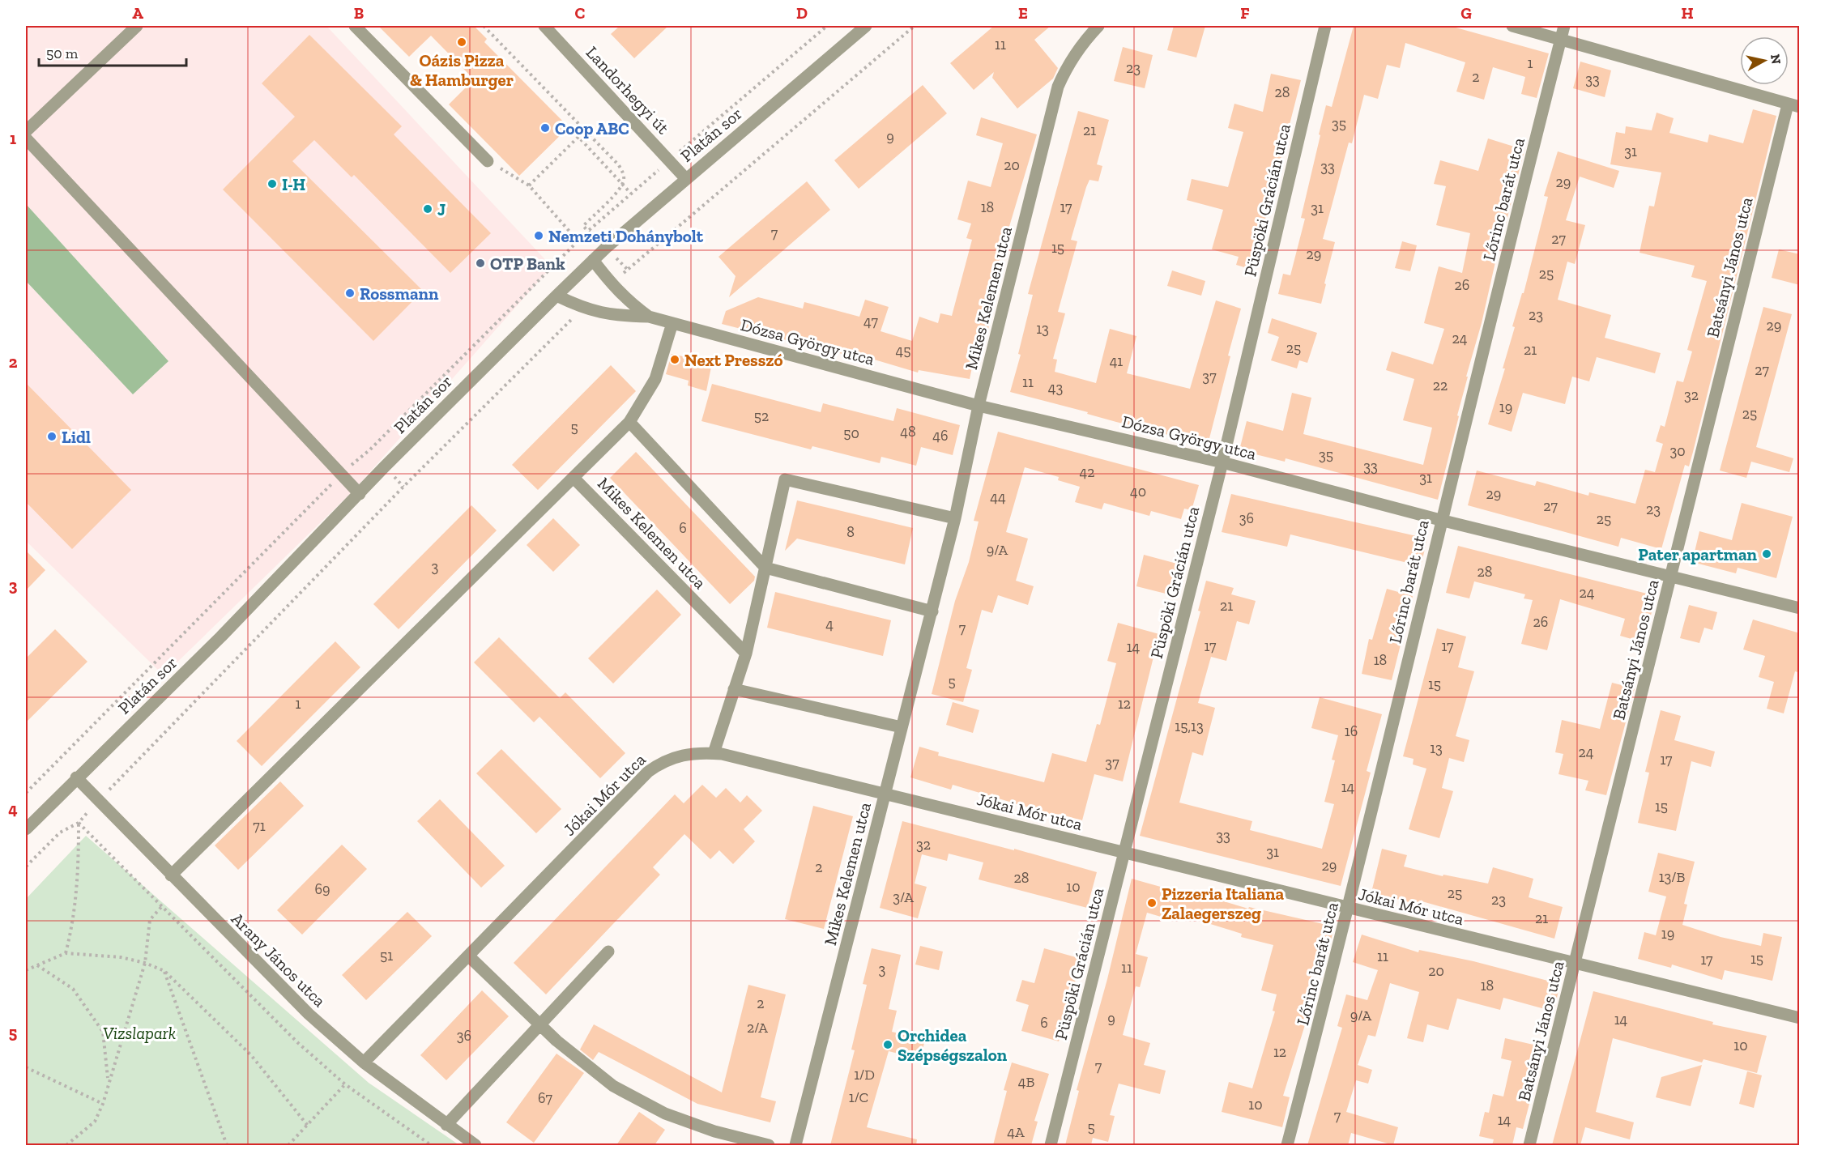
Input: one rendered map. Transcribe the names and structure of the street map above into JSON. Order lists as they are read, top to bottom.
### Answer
{
  "streets": {
    "street": [
      "Landorhegyi út",
      "Platán sor",
      "Lőrinc barát utca",
      "Püspöki Grácián utca",
      "Batsányi János utca",
      "Mikes Kelemen utca",
      "Dózsa György utca",
      "Jókai Mór utca",
      "Arany János utca"
    ]
  },
  "crossings": [
    ["Landorhegyi út", "Platán sor"],
    ["Platán sor", "Dózsa György utca"],
    ["Platán sor", "Arany János utca"],
    ["Lőrinc barát utca", "Dózsa György utca"],
    ["Lőrinc barát utca", "Jókai Mór utca"],
    ["Püspöki Grácián utca", "Dózsa György utca"],
    ["Püspöki Grácián utca", "Jókai Mór utca"],
    ["Batsányi János utca", "Dózsa György utca"],
    ["Batsányi János utca", "Jókai Mór utca"],
    ["Mikes Kelemen utca", "Dózsa György utca"],
    ["Mikes Kelemen utca", "Jókai Mór utca"],
    ["Jókai Mór utca", "Arany János utca"]
  ],
  "parks": ["Vizslapark"],
  "places": [
    "Oázis Pizza & Hamburger",
    "Coop ABC",
    "I-H",
    "J",
    "Nemzeti Dohánybolt",
    "OTP Bank",
    "Rossmann",
    "Next Presszó",
    "Lidl",
    "Pater apartman",
    "Pizzeria Italiana Zalaegerszeg",
    "Orchidea Szépségszalon"
  ],
  "house_numbers": [
    "11",
    "1",
    "23",
    "2",
    "33",
    "28",
    "35",
    "21",
    "9",
    "31",
    "20",
    "33",
    "29",
    "18",
    "17",
    "31",
    "7",
    "27",
    "15",
    "29",
    "25",
    "26",
    "23",
    "47",
    "29",
    "13",
    "24",
    "25",
    "21",
    "45",
    "41",
    "27",
    "37",
    "11",
    "22",
    "43",
    "32",
    "19",
    "25",
    "52",
    "5",
    "48",
    "50",
    "46",
    "30",
    "35",
    "33",
    "42",
    "31",
    "40",
    "29",
    "44",
    "27",
    "23",
    "36",
    "25",
    "6",
    "8",
    "9/A",
    "3",
    "28",
    "24",
    "21",
    "26",
    "4",
    "7",
    "17",
    "17",
    "14",
    "18",
    "5",
    "15",
    "1",
    "12",
    "15,13",
    "16",
    "13",
    "24",
    "17",
    "37",
    "14",
    "15",
    "71",
    "33",
    "32",
    "31",
    "29",
    "2",
    "13/B",
    "28",
    "10",
    "69",
    "25",
    "3/A",
    "23",
    "21",
    "19",
    "51",
    "11",
    "15",
    "17",
    "11",
    "3",
    "20",
    "18",
    "2",
    "9/A",
    "9",
    "14",
    "6",
    "2/A",
    "36",
    "10",
    "12",
    "7",
    "1/D",
    "4B",
    "1/C",
    "67",
    "10",
    "7",
    "14",
    "5",
    "4A"
  ],
  "scale_bar": "50 m",
  "north": "right",
  "grid": {
    "columns": [
      "A",
      "B",
      "C",
      "D",
      "E",
      "F",
      "G",
      "H"
    ],
    "rows": [
      "1",
      "2",
      "3",
      "4",
      "5"
    ]
  }
}
